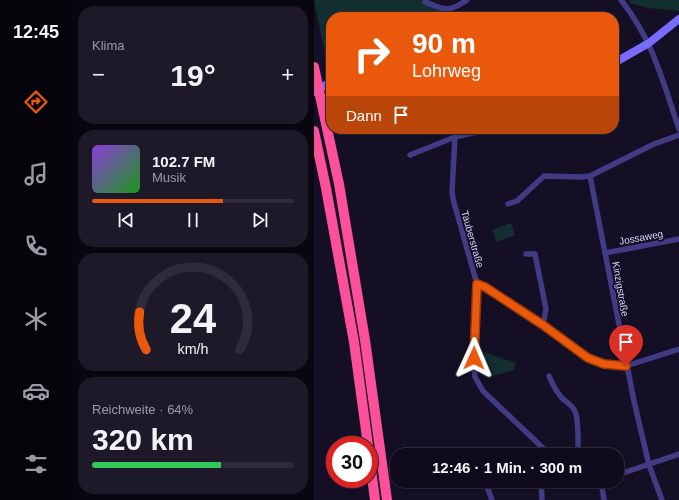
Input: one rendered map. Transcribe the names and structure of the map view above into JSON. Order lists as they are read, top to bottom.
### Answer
{
  "streets": {
    "street": ["Jossaweg", "Tauberstraße", "Kinzigstraße"]
  },
  "crossings": [
    ["Jossaweg", "Kinzigstraße"]
  ],
  "page": {
    "tabs": "12:45",
    "tile": [
      "Klima",
      ["Reichweite · 64%", "320 km"]
    ],
    "turn": ["90 m", "Lohrweg"],
    "heat": ["−", "19°", "+"],
    "then": "Dann",
    "song": ["102.7 FM", "Musik"],
    "limit": "30",
    "trip": "12:46 · 1 Min. · 300 m",
    "gauge": ["24", "km/h"]
  }
}
